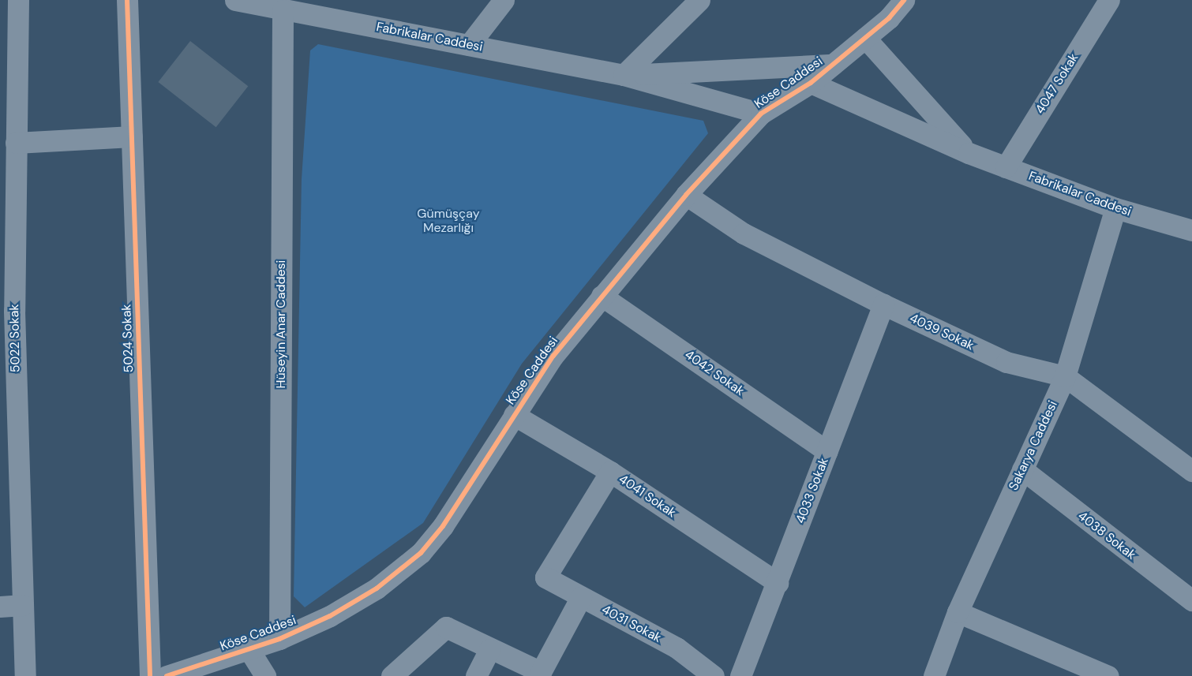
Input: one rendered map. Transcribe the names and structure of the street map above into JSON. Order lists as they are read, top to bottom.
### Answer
{
  "streets": {
    "street": [
      "Fabrikalar Caddesi",
      "Köse Caddesi",
      "4047 Sokak",
      "Hüseyin Anar Caddesi",
      "4039 Sokak",
      "5022 Sokak",
      "5024 Sokak",
      "4042 Sokak",
      "Sakarya Caddesi",
      "4033 Sokak",
      "4041 Sokak",
      "4038 Sokak",
      "4031 Sokak"
    ]
  },
  "crossings": [
    ["Fabrikalar Caddesi", "Köse Caddesi"],
    ["Fabrikalar Caddesi", "4047 Sokak"],
    ["Fabrikalar Caddesi", "Hüseyin Anar Caddesi"],
    ["Fabrikalar Caddesi", "Sakarya Caddesi"],
    ["Köse Caddesi", "Hüseyin Anar Caddesi"],
    ["Köse Caddesi", "4039 Sokak"],
    ["Köse Caddesi", "4042 Sokak"],
    ["Köse Caddesi", "4041 Sokak"],
    ["4039 Sokak", "Sakarya Caddesi"],
    ["4039 Sokak", "4033 Sokak"],
    ["4042 Sokak", "4033 Sokak"],
    ["Sakarya Caddesi", "4038 Sokak"],
    ["4033 Sokak", "4041 Sokak"],
    ["4041 Sokak", "4031 Sokak"]
  ],
  "parks": ["Gümüşçay Mezarlığı"]
}
